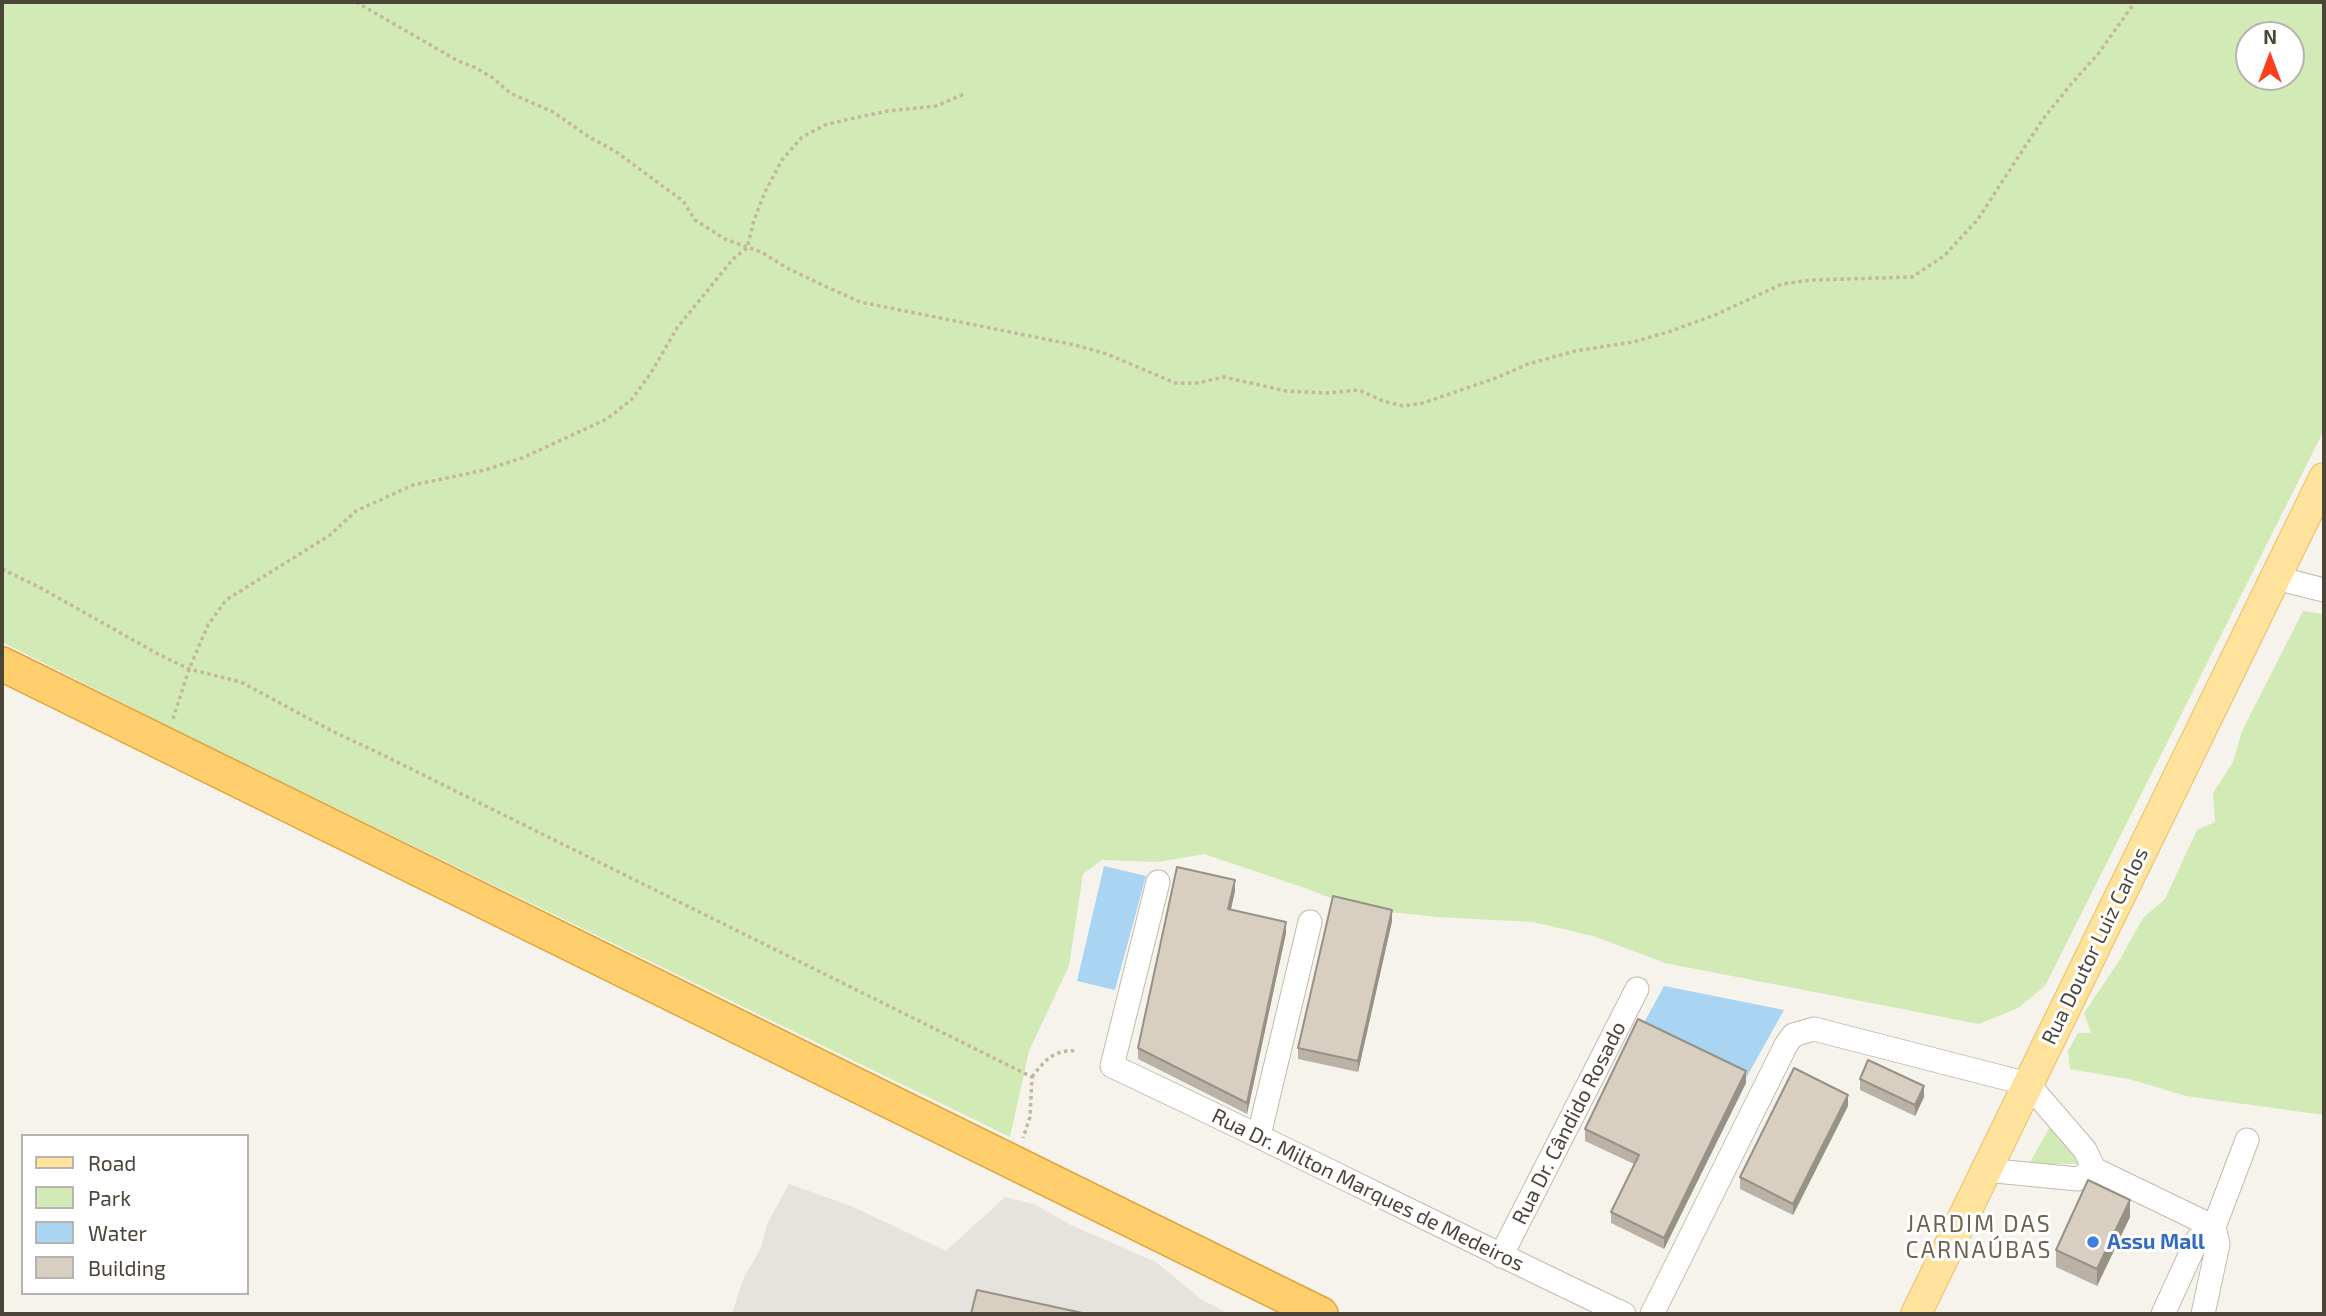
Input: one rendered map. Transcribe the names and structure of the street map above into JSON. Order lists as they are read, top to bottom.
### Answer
{
  "streets": {
    "main road": ["Rua Doutor Luiz Carlos"],
    "street": ["Rua Dr. Cândido Rosado", "Rua Dr. Milton Marques de Medeiros"]
  },
  "crossings": [
    ["Rua Dr. Cândido Rosado", "Rua Dr. Milton Marques de Medeiros"]
  ],
  "districts": ["JARDIM DAS CARNAÚBAS"],
  "places": ["Assu Mall"],
  "legend": [
    "Road",
    "Park",
    "Water",
    "Building"
  ],
  "north": "top"
}
